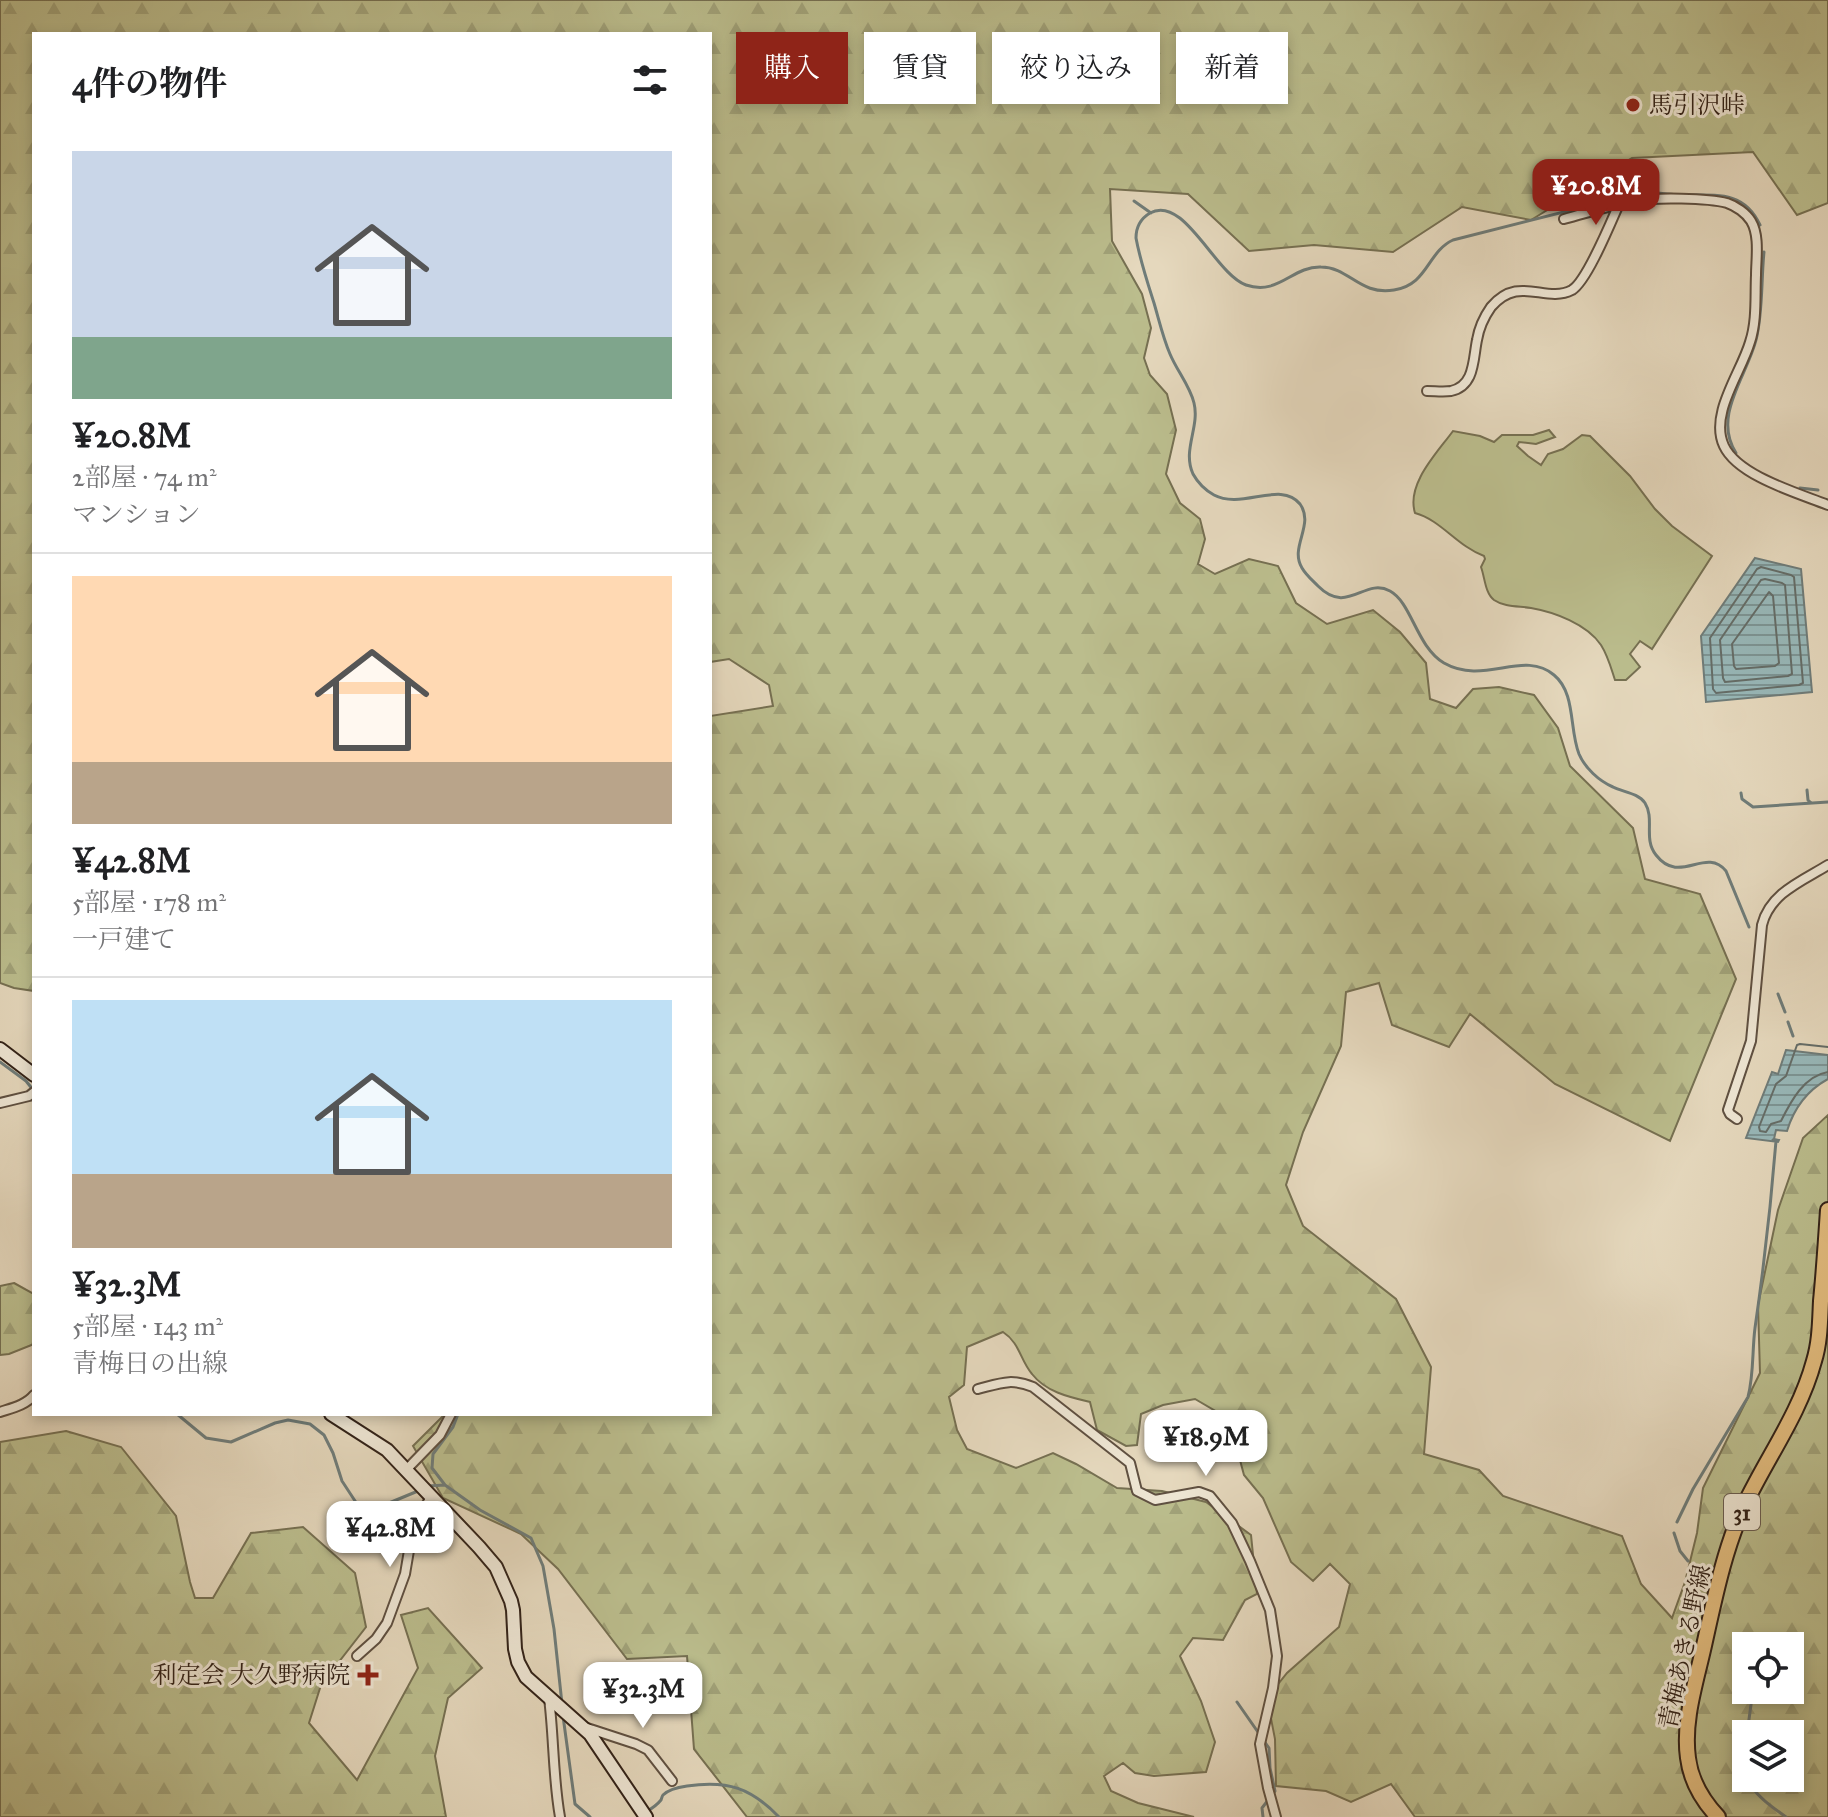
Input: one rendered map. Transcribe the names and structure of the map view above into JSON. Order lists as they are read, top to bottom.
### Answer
{
  "streets": {
    "main road": ["31", "青梅あきる野線"]
  },
  "places": {
    "other": ["馬引沢峠"],
    "health": ["利定会 大久野病院"]
  },
  "page": {
    "chip": [
      "購入",
      "賃貸",
      "絞り込み",
      "新着"
    ],
    "heading": "4件の物件",
    "list": [
      {
        "name": "¥20.8M",
        "note": "2部屋 · 74 m² · マンション"
      },
      {
        "name": "¥42.8M",
        "note": "5部屋 · 178 m² · 一戸建て"
      },
      {
        "name": "¥32.3M",
        "note": "5部屋 · 143 m² · 青梅日の出線"
      }
    ],
    "price": [
      "¥20.8M",
      "¥18.9M",
      "¥42.8M",
      "¥32.3M"
    ]
  }
}
